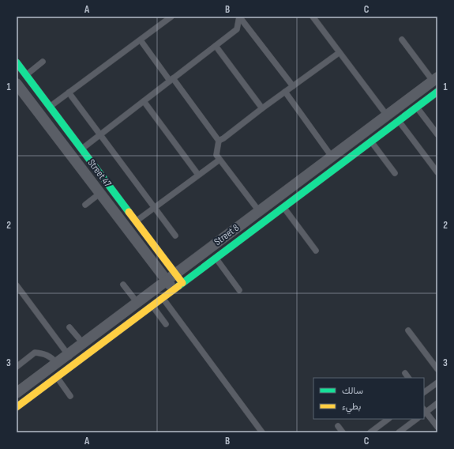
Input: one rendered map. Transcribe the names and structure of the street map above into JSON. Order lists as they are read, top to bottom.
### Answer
{
  "streets": {
    "street": ["Street 47", "Street 8"]
  },
  "crossings": [
    ["Street 47", "Street 8"]
  ],
  "legend": ["سالك", "بطيء"],
  "grid": {
    "columns": ["A", "B", "C"],
    "rows": ["1", "2", "3"]
  }
}
